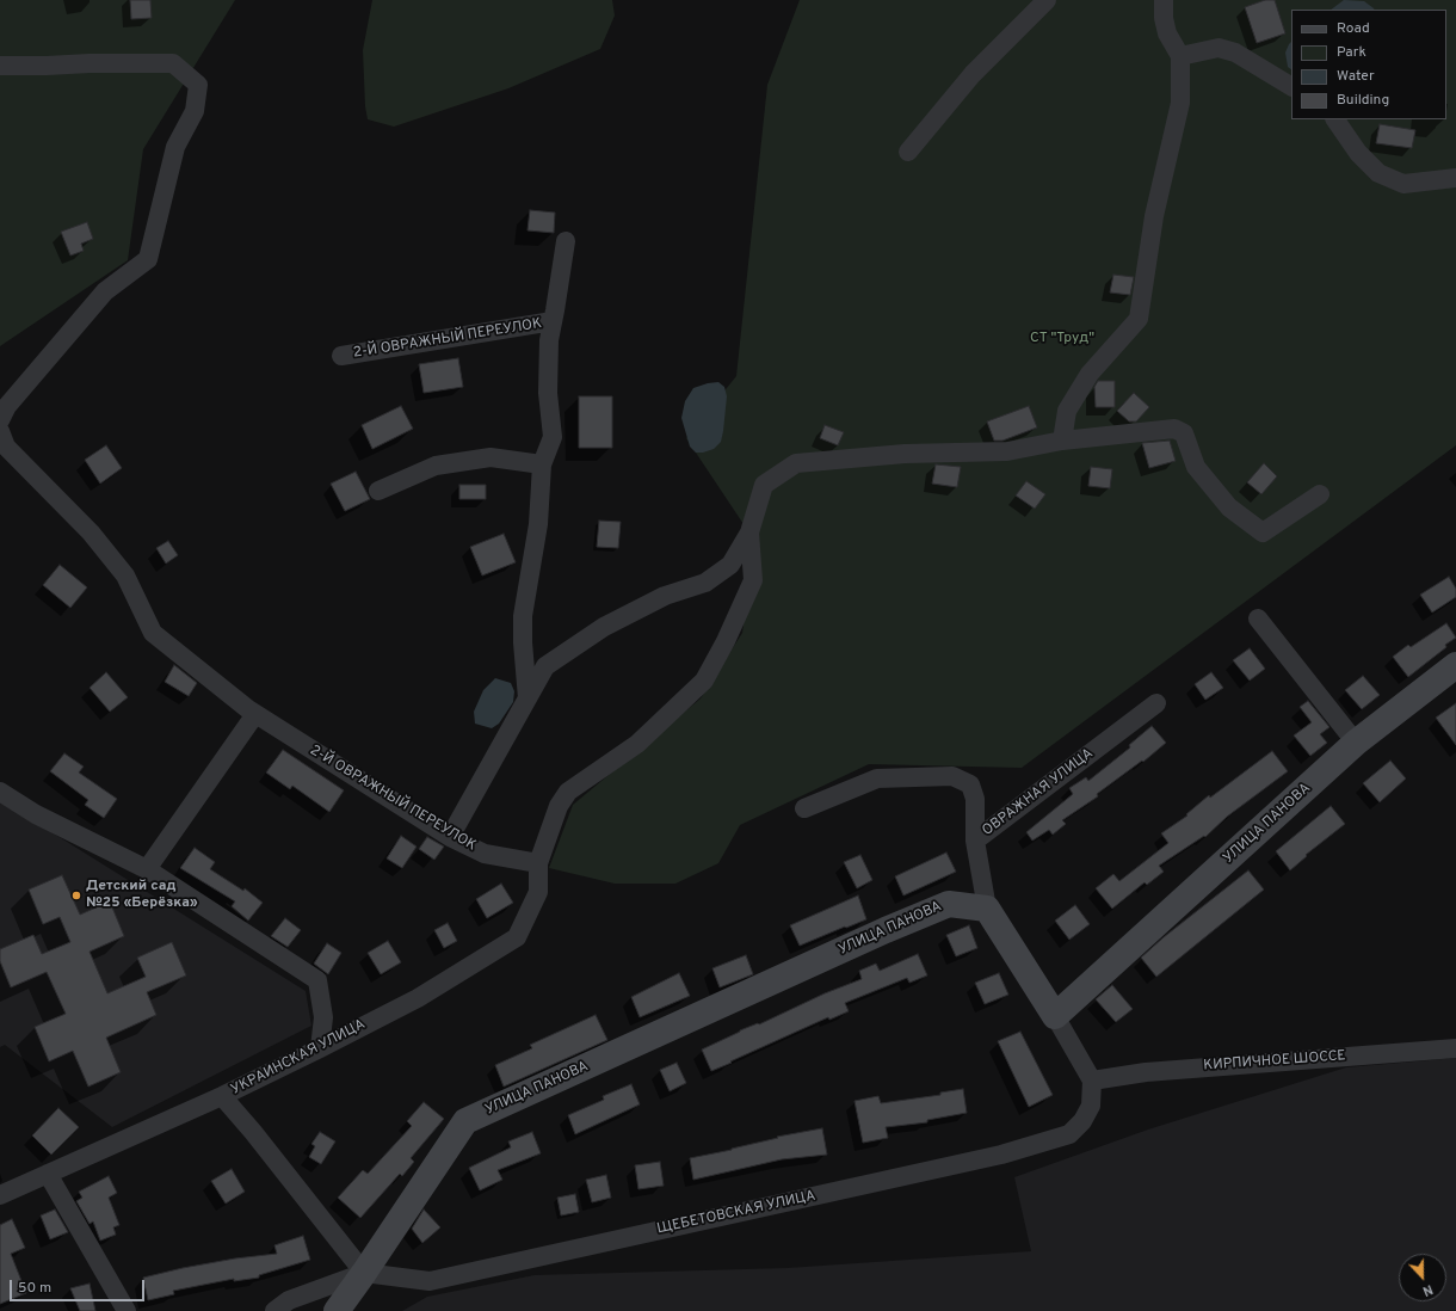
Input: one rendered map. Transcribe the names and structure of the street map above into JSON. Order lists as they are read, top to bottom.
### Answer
{
  "streets": {
    "street": [
      "2-Й ОВРАЖНЫЙ ПЕРЕУЛОК",
      "ОВРАЖНАЯ УЛИЦА",
      "УЛИЦА ПАНОВА",
      "УКРАИНСКАЯ УЛИЦА",
      "КИРПИЧНОЕ ШОССЕ",
      "ЩЕБЕТОВСКАЯ УЛИЦА"
    ]
  },
  "crossings": [
    ["2-Й ОВРАЖНЫЙ ПЕРЕУЛОК", "УКРАИНСКАЯ УЛИЦА"],
    ["ОВРАЖНАЯ УЛИЦА", "УЛИЦА ПАНОВА"],
    ["УЛИЦА ПАНОВА", "ЩЕБЕТОВСКАЯ УЛИЦА"],
    ["КИРПИЧНОЕ ШОССЕ", "ЩЕБЕТОВСКАЯ УЛИЦА"]
  ],
  "parks": ["СТ \"Труд\""],
  "places": ["Детский сад №25 «Берёзка»"],
  "legend": [
    "Road",
    "Park",
    "Water",
    "Building"
  ],
  "scale_bar": "50 m",
  "north": "bottom"
}
